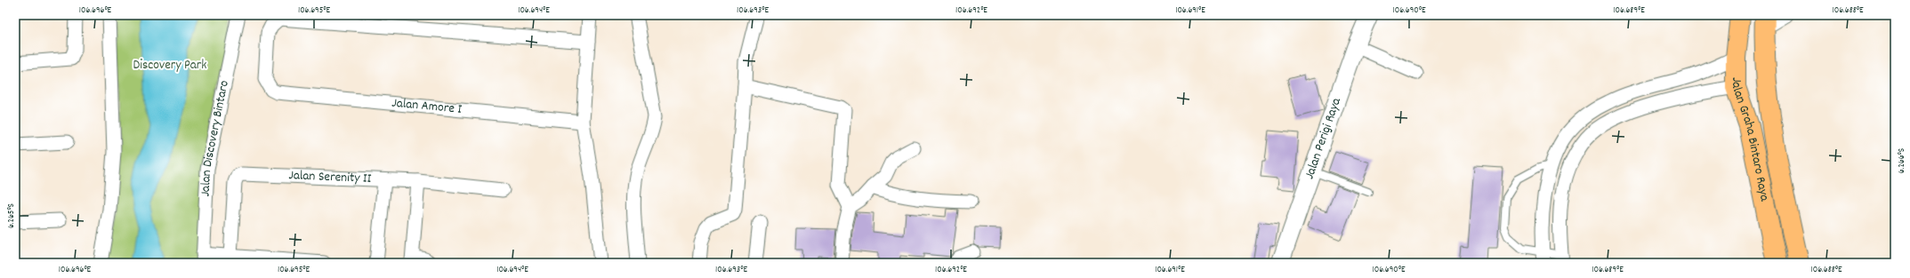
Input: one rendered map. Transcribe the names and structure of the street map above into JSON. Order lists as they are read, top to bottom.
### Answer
{
  "streets": {
    "main road": ["Jalan Graha Bintaro Raya"],
    "street": [
      "Jalan Amore I",
      "Jalan Discovery Bintaro",
      "Jalan Perigi Raya",
      "Jalan Serenity II"
    ]
  },
  "parks": ["Discovery Park"],
  "coordinates": [
    "106.696°E",
    "106.695°E",
    "106.694°E",
    "106.693°E",
    "106.692°E",
    "106.691°E",
    "106.690°E",
    "106.689°E",
    "106.688°E",
    "6.266°S",
    "6.265°S"
  ]
}
